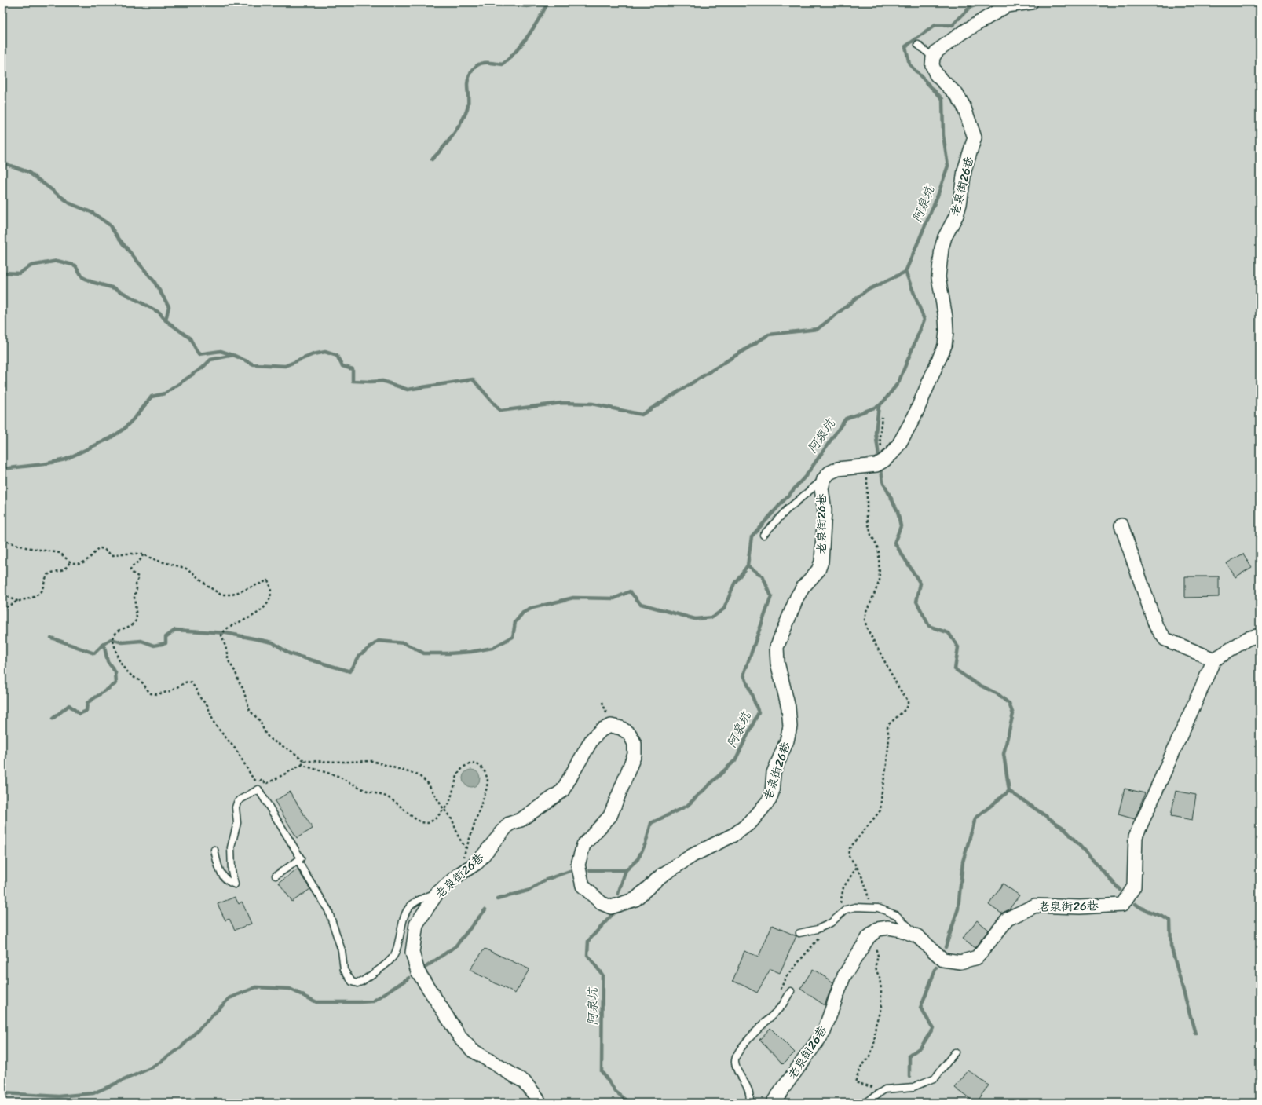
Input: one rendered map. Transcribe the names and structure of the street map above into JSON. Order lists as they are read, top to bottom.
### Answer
{
  "streets": {
    "street": ["老泉街26巷"]
  },
  "water": ["阿泉坑"]
}
